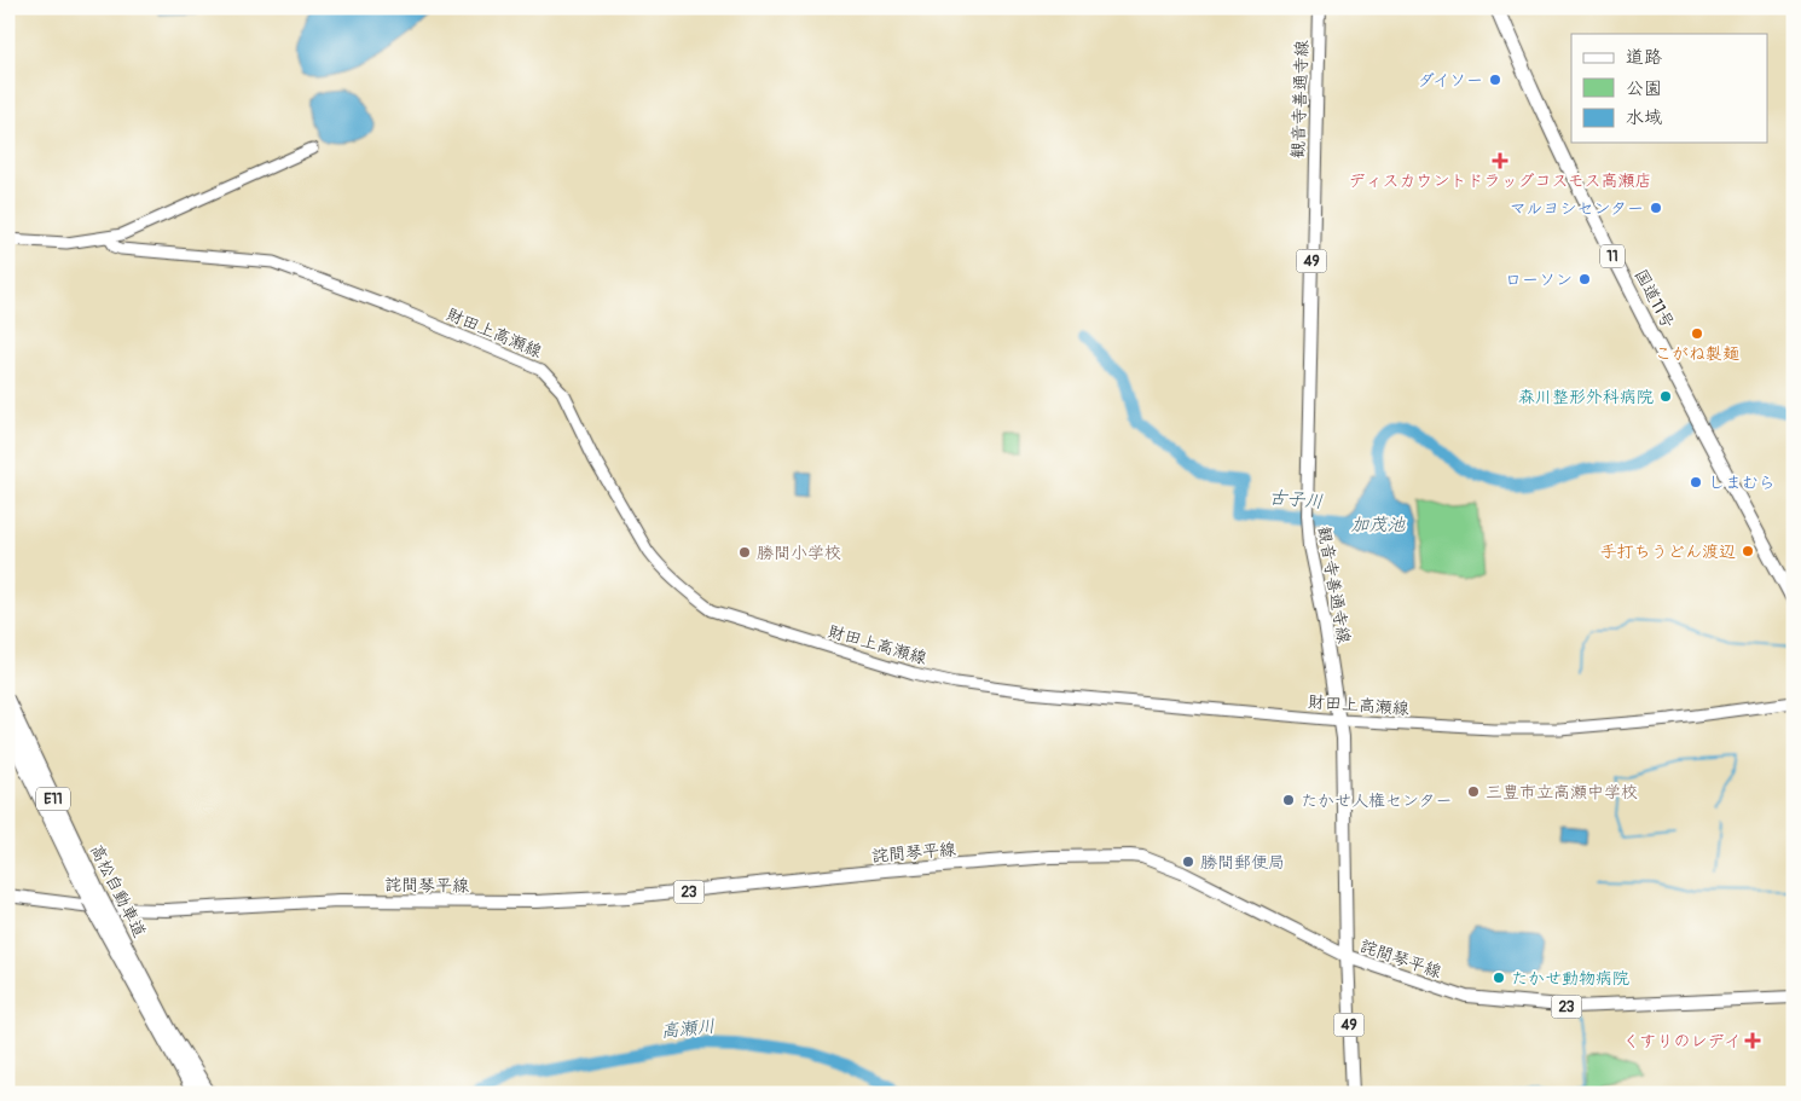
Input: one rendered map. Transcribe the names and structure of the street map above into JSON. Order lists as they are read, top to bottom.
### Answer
{
  "streets": {
    "highway": [
      "11",
      "国道11号",
      "E11",
      "高松自動車道"
    ],
    "main road": [
      "観音寺善通寺線",
      "49",
      "財田上高瀬線",
      "詫間琴平線",
      "23"
    ]
  },
  "crossings": [
    ["観音寺善通寺線", "財田上高瀬線"],
    ["観音寺善通寺線", "詫間琴平線"]
  ],
  "water": ["古子川", "加茂池", "高瀬川"],
  "places": {
    "other": [
      "ダイソー",
      "マルヨシセンター",
      "ローソン",
      "こがね製麺",
      "森川整形外科病院",
      "しまむら",
      "手打ちうどん渡辺",
      "勝間小学校",
      "三豊市立高瀬中学校",
      "たかせ人権センター",
      "勝間郵便局",
      "たかせ動物病院"
    ],
    "health": ["ディスカウントドラッグコスモス高瀬店", "くすりのレデイ"]
  },
  "legend": ["道路", "公園", "水域"]
}
